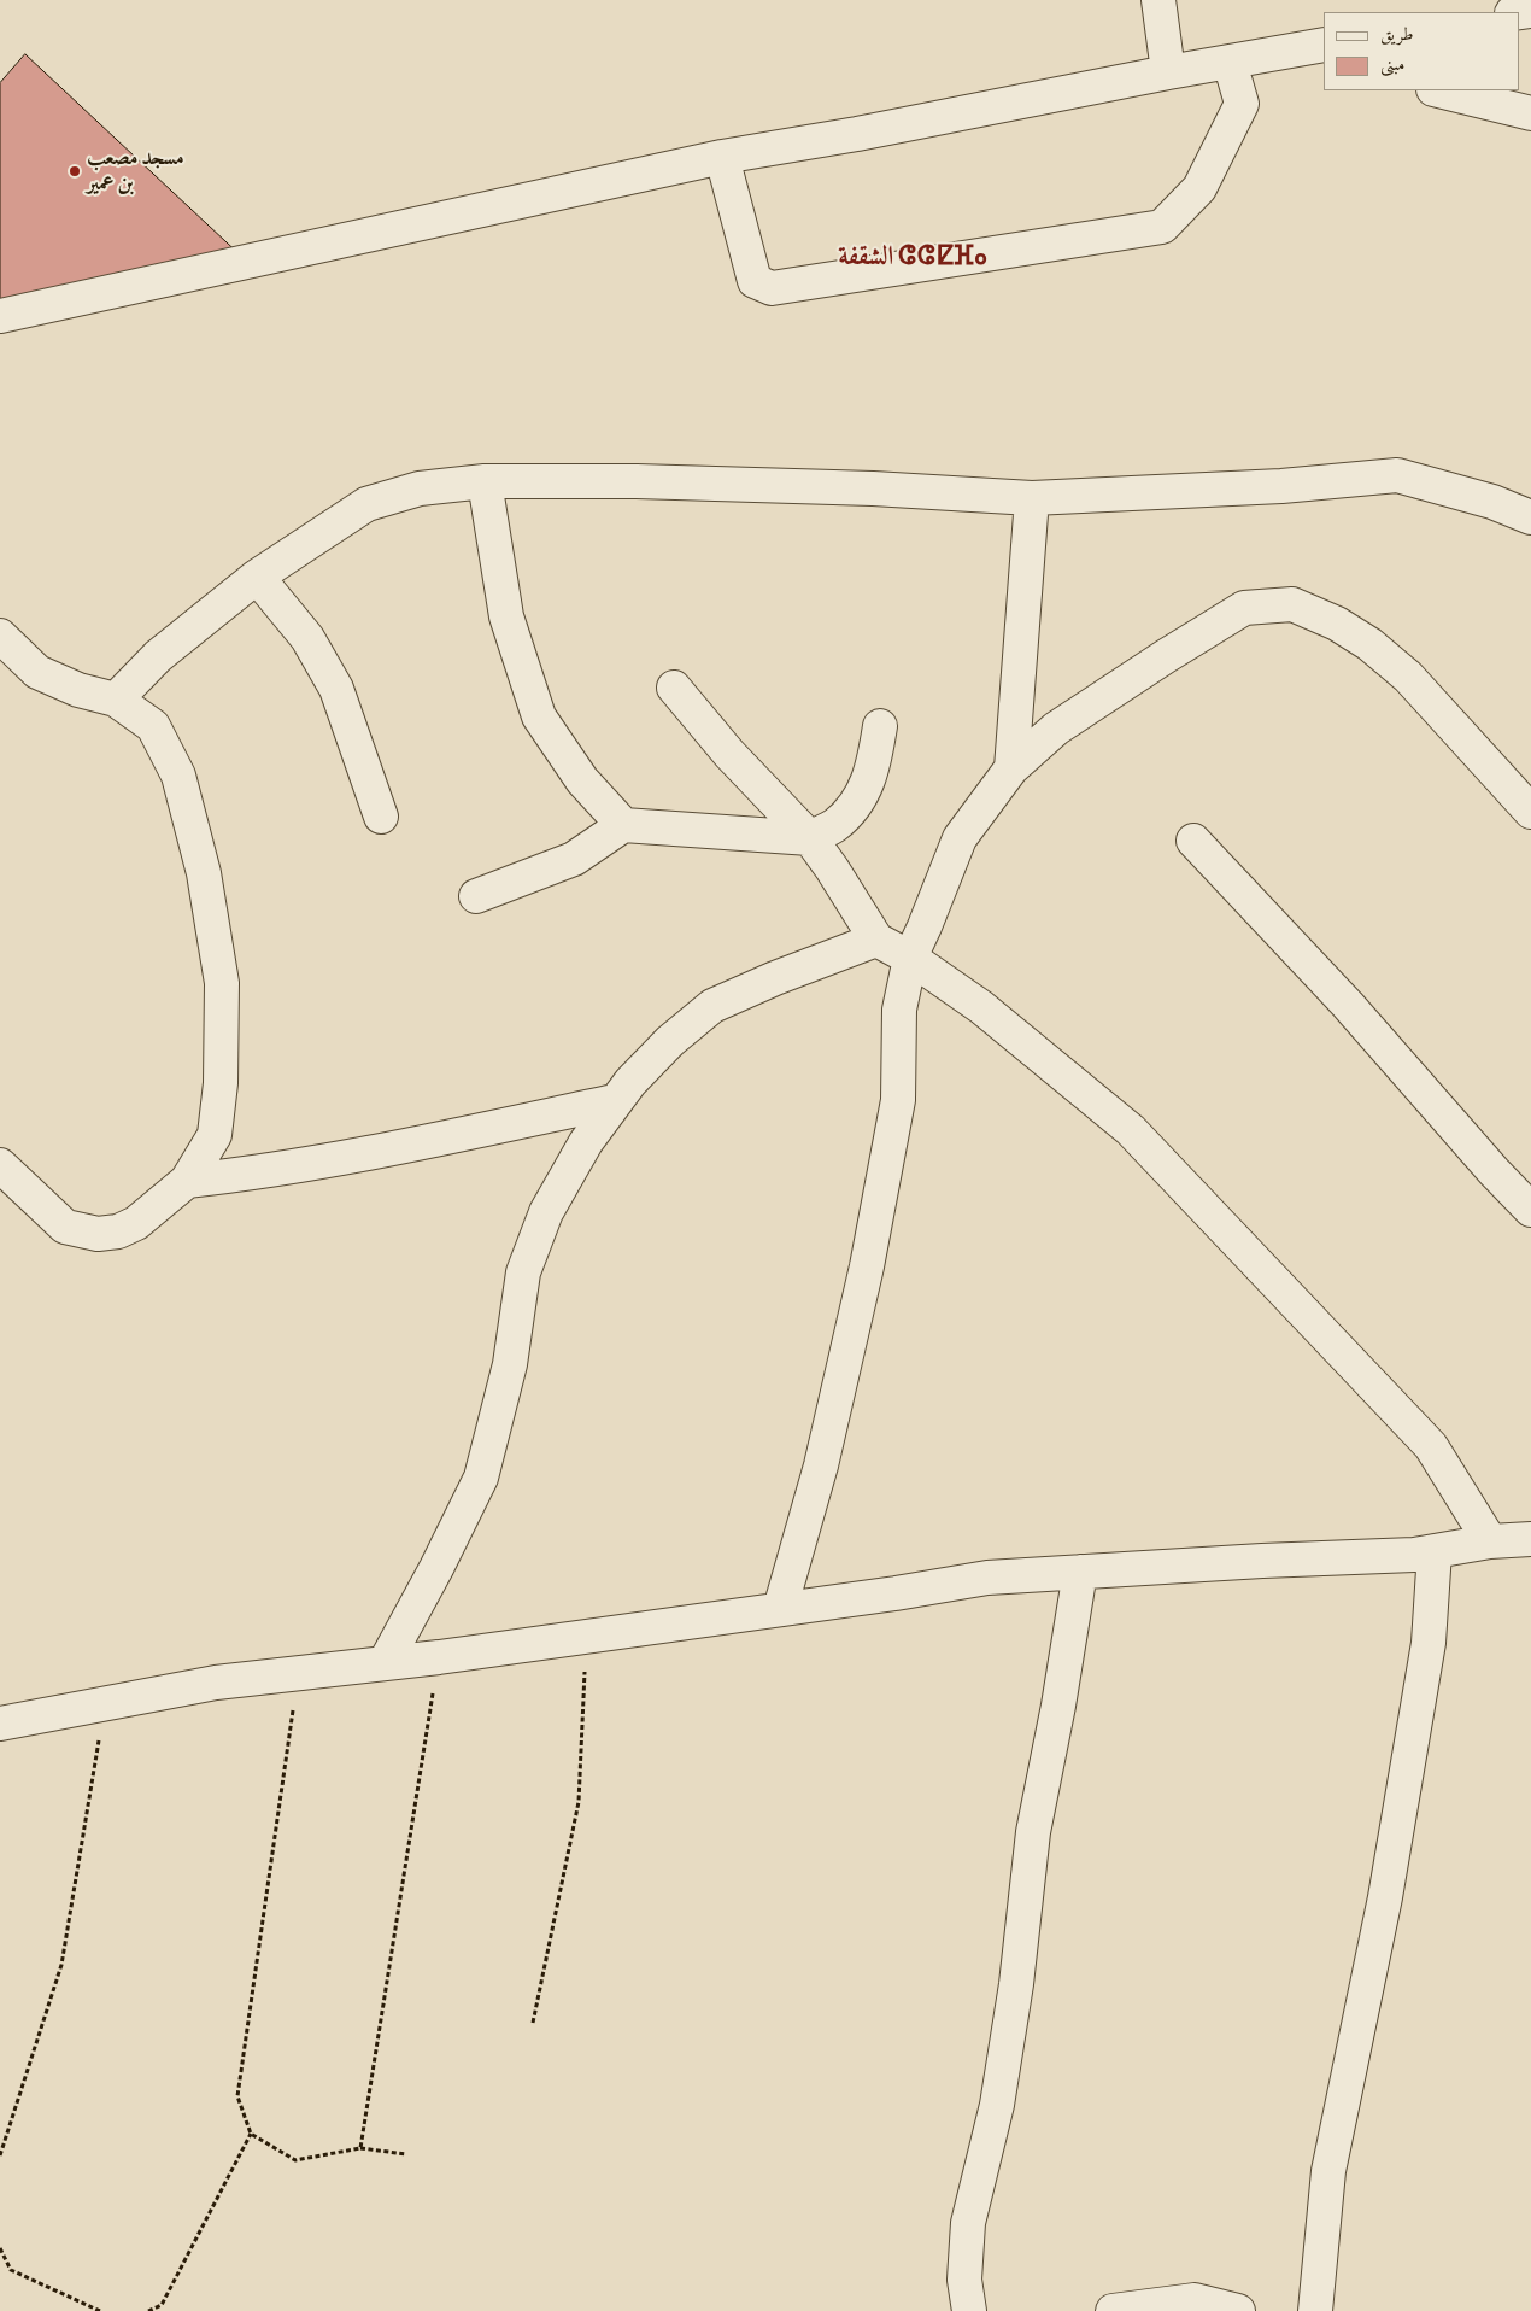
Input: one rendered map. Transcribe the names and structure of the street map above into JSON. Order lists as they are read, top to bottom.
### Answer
{
  "districts": ["الشقفة ⵛⵛⵇⴼⴰ"],
  "places": ["مسجد مصعب بن عمير"],
  "legend": ["طريق", "مبنى"]
}
